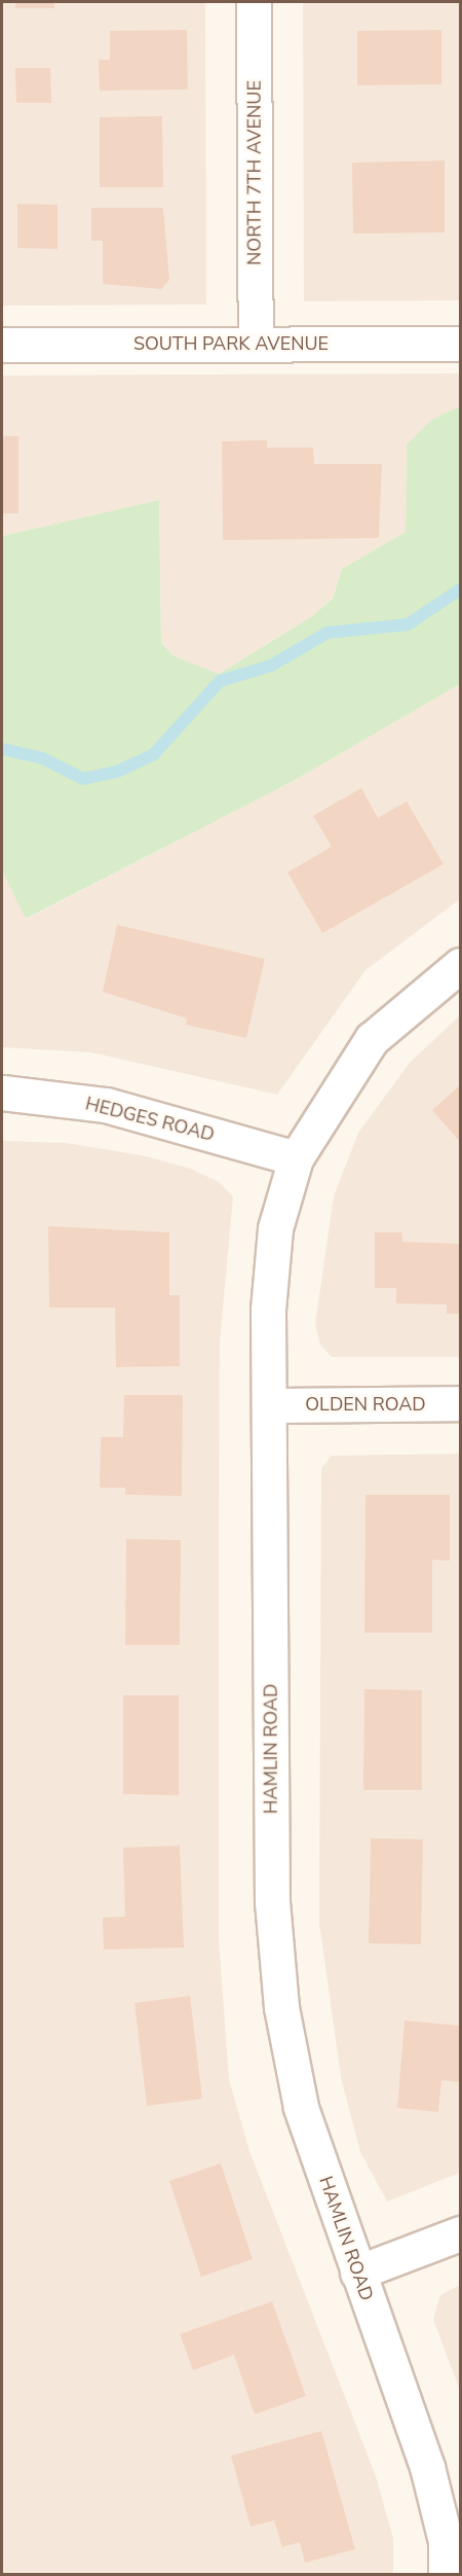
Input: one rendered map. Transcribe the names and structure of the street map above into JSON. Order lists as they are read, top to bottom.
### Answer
{
  "streets": {
    "street": [
      "NORTH 7TH AVENUE",
      "SOUTH PARK AVENUE",
      "HEDGES ROAD",
      "OLDEN ROAD",
      "HAMLIN ROAD"
    ]
  },
  "crossings": [
    ["NORTH 7TH AVENUE", "SOUTH PARK AVENUE"],
    ["HEDGES ROAD", "HAMLIN ROAD"],
    ["OLDEN ROAD", "HAMLIN ROAD"]
  ]
}
